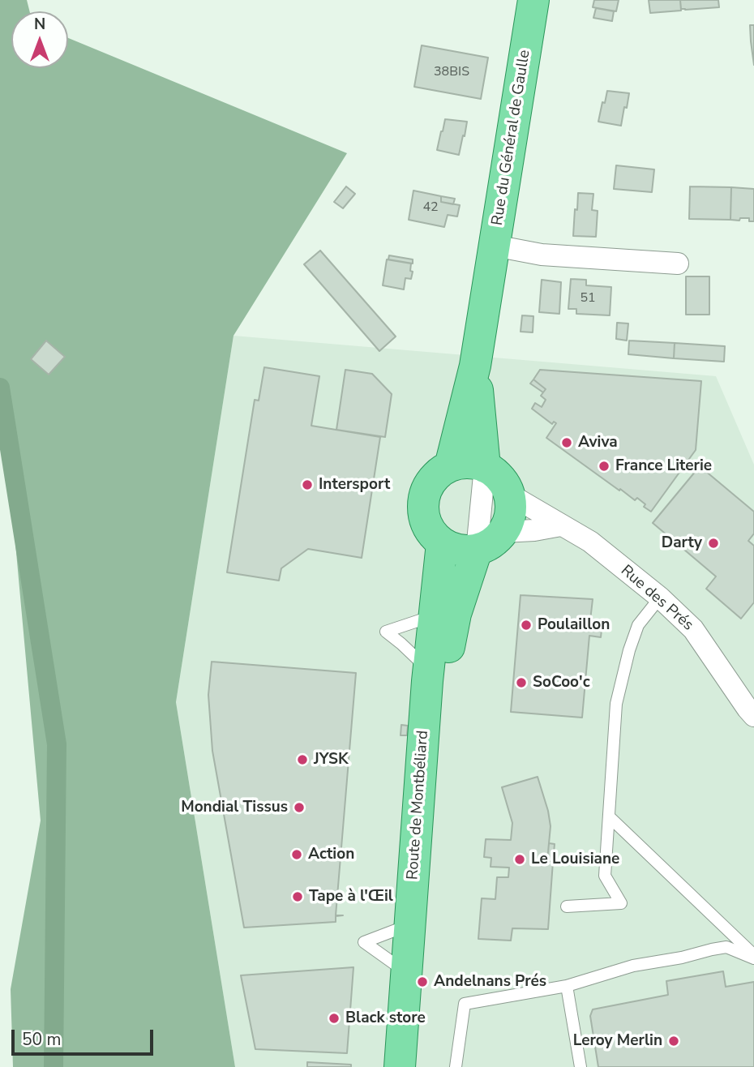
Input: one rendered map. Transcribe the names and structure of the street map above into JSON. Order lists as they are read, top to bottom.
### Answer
{
  "streets": {
    "main road": ["Rue du Général de Gaulle", "Route de Montbéliard"],
    "street": ["Rue des Prés"]
  },
  "places": [
    "Aviva",
    "France Literie",
    "Intersport",
    "Darty",
    "Poulaillon",
    "SoCoo'c",
    "JYSK",
    "Mondial Tissus",
    "Action",
    "Le Louisiane",
    "Tape à l'Œil",
    "Andelnans Prés",
    "Black store",
    "Leroy Merlin"
  ],
  "house_numbers": ["38BIS", "42", "51"],
  "scale_bar": "50 m",
  "north": "top"
}
